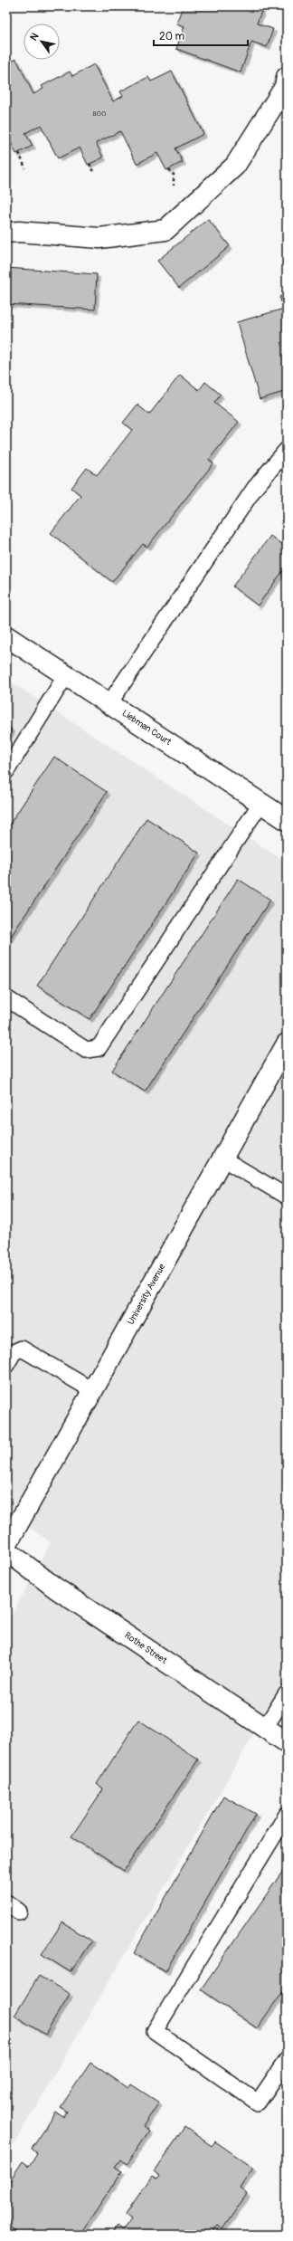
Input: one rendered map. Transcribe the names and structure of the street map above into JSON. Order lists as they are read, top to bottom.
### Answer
{
  "streets": {
    "street": ["Liebman Court", "University Avenue", "Rothe Street"]
  },
  "house_numbers": ["800"],
  "scale_bar": "20 m",
  "north": "top left"
}
